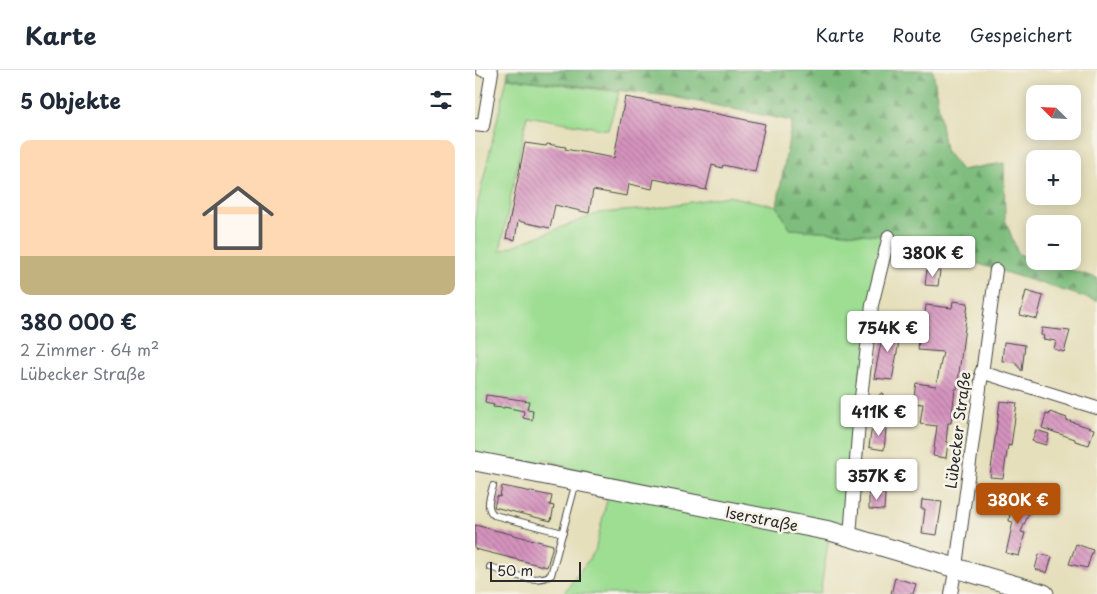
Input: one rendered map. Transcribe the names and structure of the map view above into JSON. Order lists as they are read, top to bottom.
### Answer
{
  "streets": {
    "street": ["Lübecker Straße", "Iserstraße"]
  },
  "crossings": [
    ["Lübecker Straße", "Iserstraße"]
  ],
  "scale_bar": "50 m",
  "north": "top left",
  "page": {
    "header": "Karte",
    "nav": ["Karte", "Route", "Gespeichert"],
    "heading": "5 Objekte",
    "map_buttons": ["+", "−"],
    "list": [
      {
        "name": "380 000 €",
        "note": "2 Zimmer · 64 m² · Lübecker Straße"
      }
    ],
    "price": [
      "380K €",
      "754K €",
      "411K €",
      "357K €",
      "380K €"
    ],
    "scale": "50 m"
  }
}
